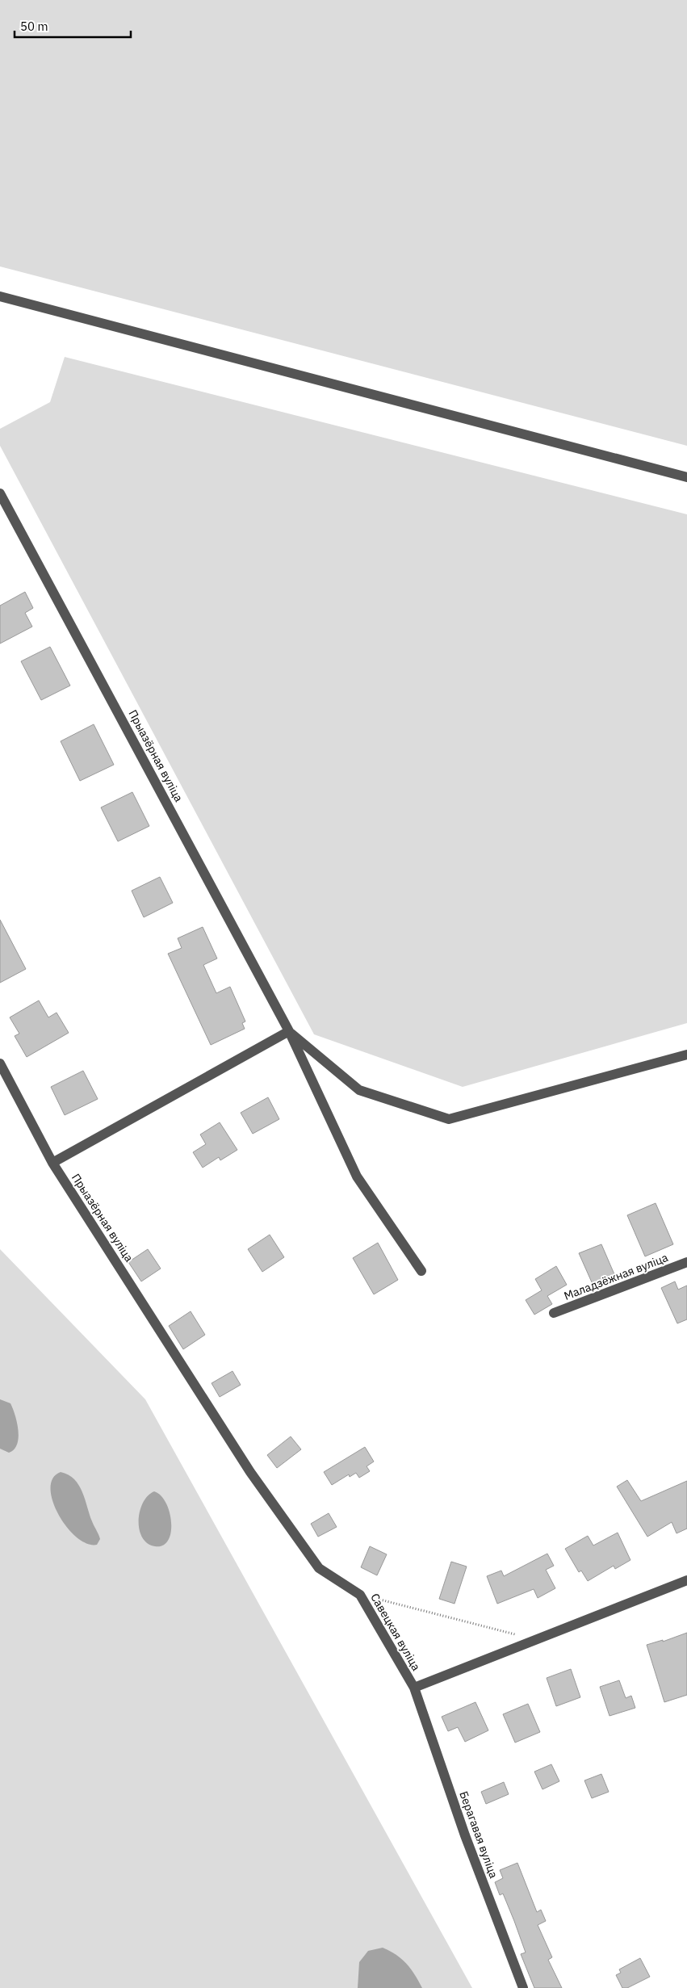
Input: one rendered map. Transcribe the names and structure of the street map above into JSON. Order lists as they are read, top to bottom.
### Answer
{
  "streets": {
    "street": [
      "Прыазёрная вуліца",
      "Маладзёжная вуліца",
      "Савецкая вуліца",
      "Берагавая вуліца"
    ]
  },
  "crossings": [
    ["Прыазёрная вуліца", "Савецкая вуліца"],
    ["Савецкая вуліца", "Берагавая вуліца"]
  ],
  "scale_bar": "50 m"
}
